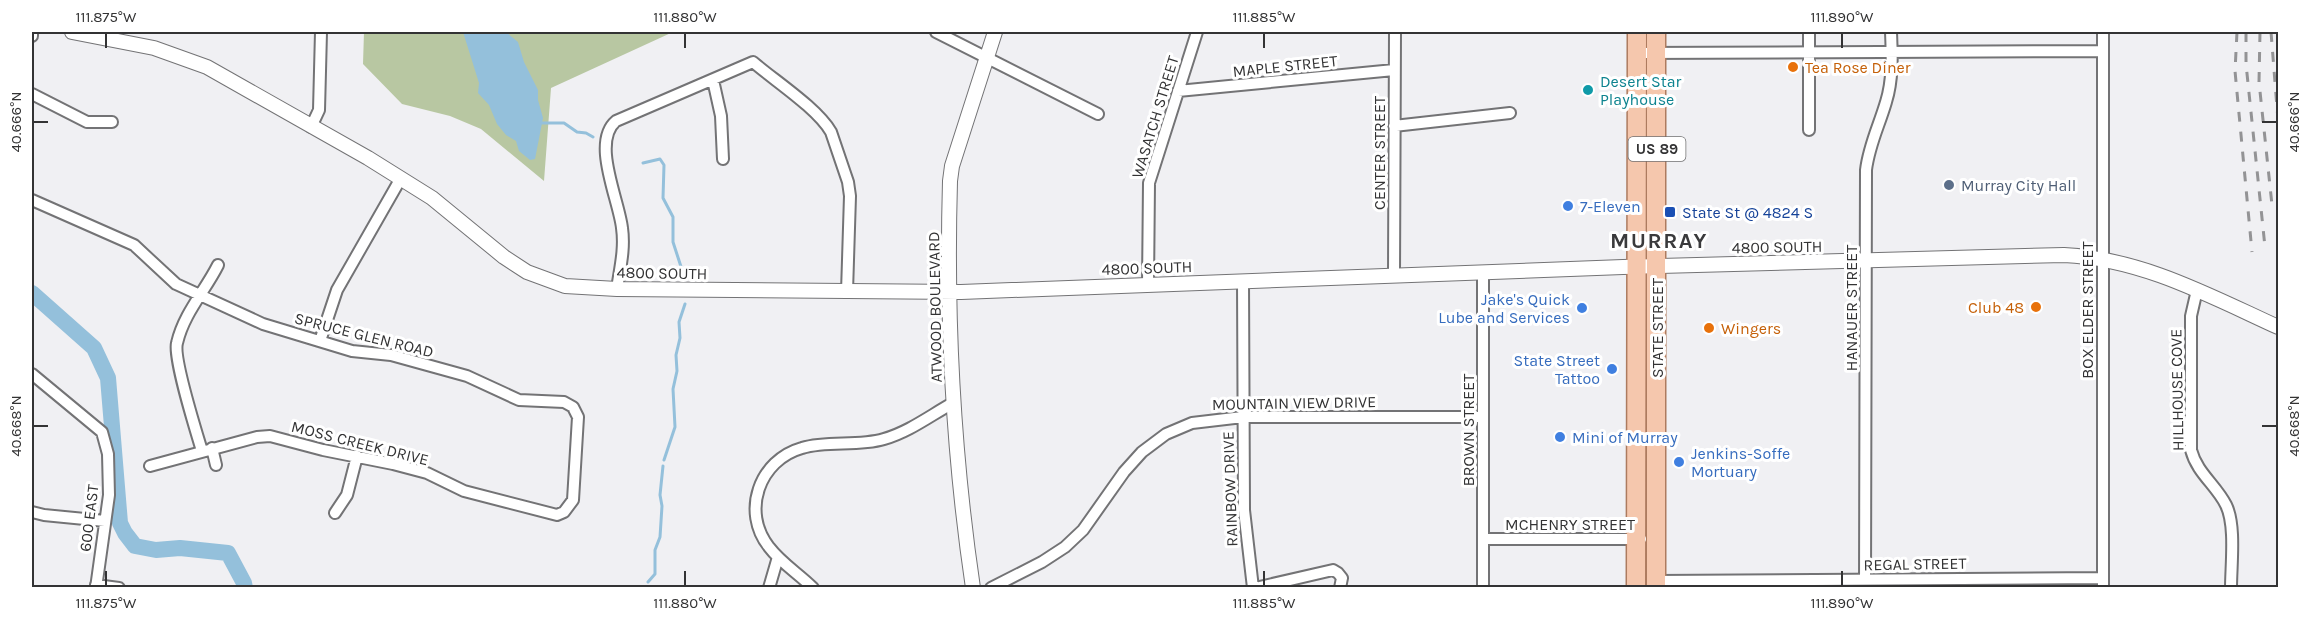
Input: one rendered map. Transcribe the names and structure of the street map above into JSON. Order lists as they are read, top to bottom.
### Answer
{
  "streets": {
    "main road": ["US 89", "STATE STREET"],
    "street": [
      "MAPLE STREET",
      "WASATCH STREET",
      "CENTER STREET",
      "4800 SOUTH",
      "ATWOOD BOULEVARD",
      "HANAUER STREET",
      "BOX ELDER STREET",
      "SPRUCE GLEN ROAD",
      "HILLHOUSE COVE",
      "MOUNTAIN VIEW DRIVE",
      "BROWN STREET",
      "MOSS CREEK DRIVE",
      "RAINBOW DRIVE",
      "600 EAST",
      "MCHENRY STREET",
      "REGAL STREET"
    ]
  },
  "crossings": [
    ["MAPLE STREET", "WASATCH STREET"],
    ["MAPLE STREET", "CENTER STREET"],
    ["WASATCH STREET", "4800 SOUTH"],
    ["CENTER STREET", "4800 SOUTH"],
    ["4800 SOUTH", "ATWOOD BOULEVARD"],
    ["4800 SOUTH", "HANAUER STREET"],
    ["4800 SOUTH", "BOX ELDER STREET"],
    ["4800 SOUTH", "STATE STREET"],
    ["4800 SOUTH", "HILLHOUSE COVE"],
    ["4800 SOUTH", "BROWN STREET"],
    ["4800 SOUTH", "RAINBOW DRIVE"],
    ["HANAUER STREET", "REGAL STREET"],
    ["BOX ELDER STREET", "REGAL STREET"],
    ["STATE STREET", "MCHENRY STREET"],
    ["STATE STREET", "REGAL STREET"],
    ["SPRUCE GLEN ROAD", "MOSS CREEK DRIVE"],
    ["MOUNTAIN VIEW DRIVE", "BROWN STREET"],
    ["MOUNTAIN VIEW DRIVE", "RAINBOW DRIVE"],
    ["BROWN STREET", "MCHENRY STREET"]
  ],
  "districts": ["MURRAY"],
  "places": {
    "other": [
      "Tea Rose Diner",
      "Desert Star Playhouse",
      "Murray City Hall",
      "7-Eleven",
      "Club 48",
      "Jake's Quick Lube and Services",
      "Wingers",
      "State Street Tattoo",
      "Mini of Murray",
      "Jenkins-Soffe Mortuary"
    ],
    "transit": ["State St @ 4824 S"]
  },
  "coordinates": [
    "111.875°W",
    "111.880°W",
    "111.885°W",
    "111.890°W",
    "40.666°N",
    "40.668°N"
  ]
}
